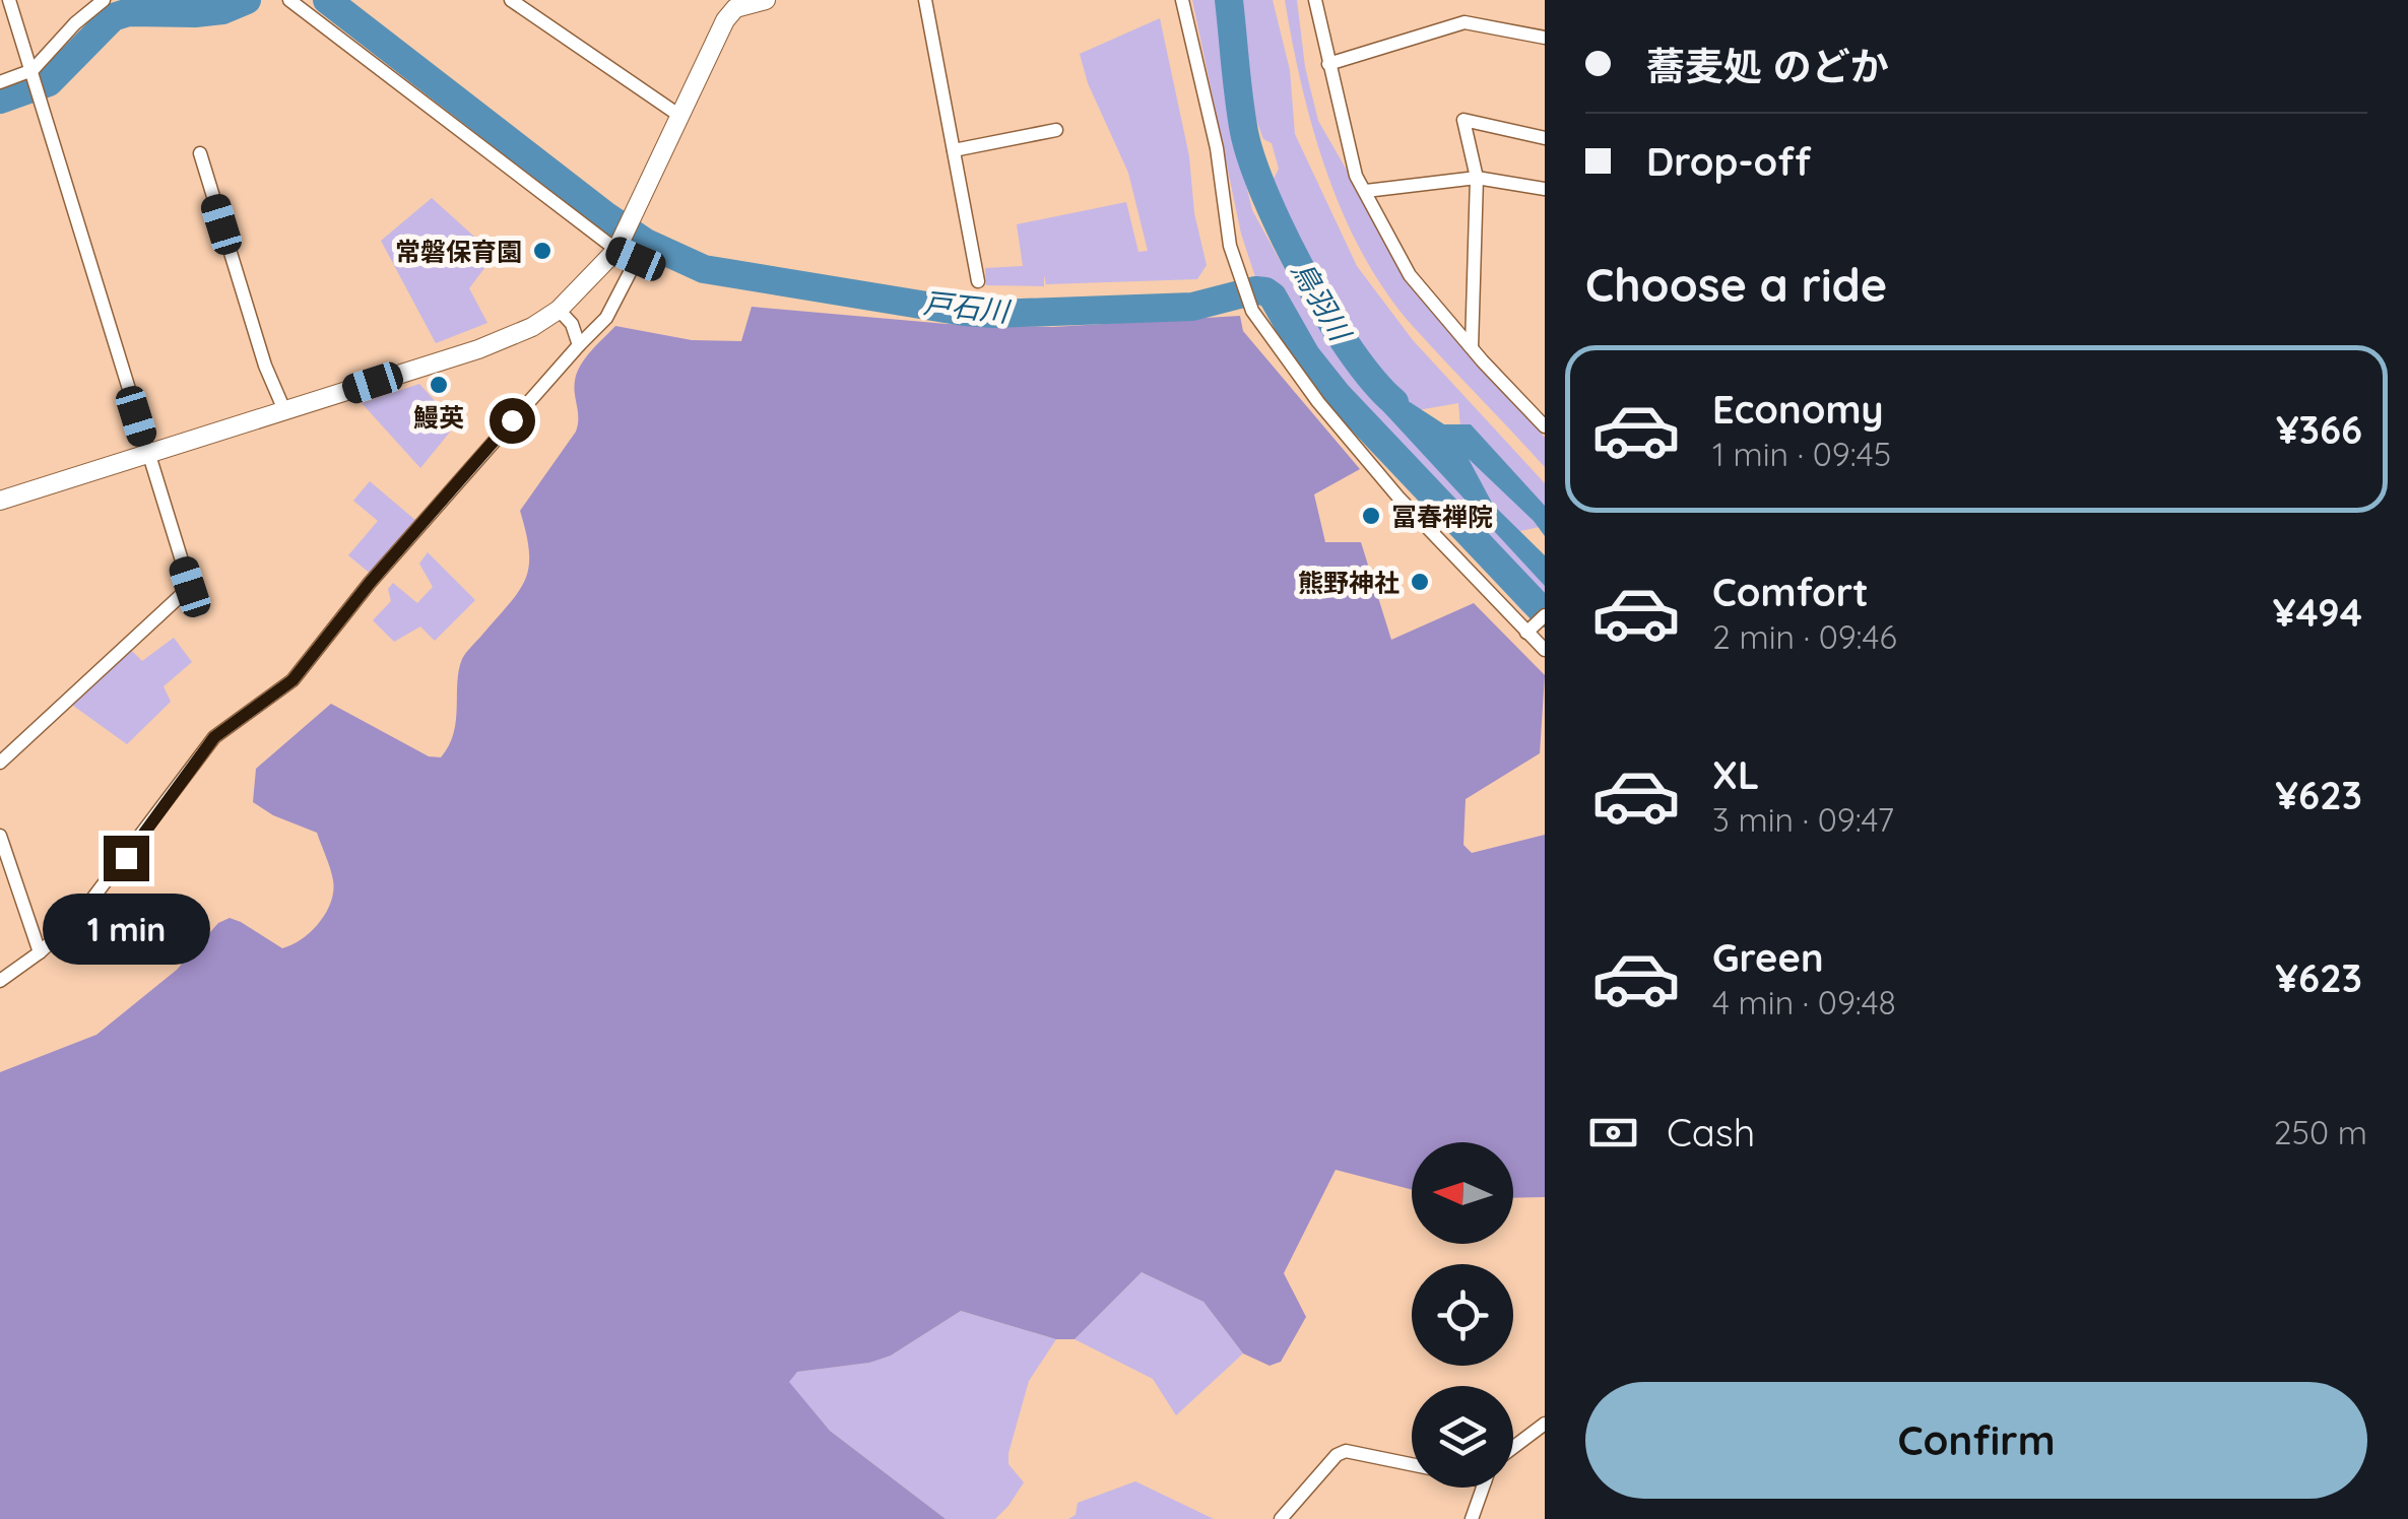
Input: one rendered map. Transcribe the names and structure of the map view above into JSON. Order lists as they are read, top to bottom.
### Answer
{
  "water": ["鳥羽川", "戸石川"],
  "places": [
    "常磐保育園",
    "鰻英",
    "冨春禅院",
    "熊野神社"
  ],
  "north": "left",
  "page": {
    "banner": ["蕎麦処 のどか", "Drop-off"],
    "heading": "Choose a ride",
    "list": [
      {
        "name": "Economy",
        "note": "1 min · 09:45",
        "value": "¥366"
      },
      {
        "name": "Comfort",
        "note": "2 min · 09:46",
        "value": "¥494"
      },
      {
        "name": "XL",
        "note": "3 min · 09:47",
        "value": "¥623"
      },
      {
        "name": "Green",
        "note": "4 min · 09:48",
        "value": "¥623"
      }
    ],
    "bubble": "1 min",
    "pay": ["Cash", "250 m"],
    "buttons": "Confirm"
  }
}
